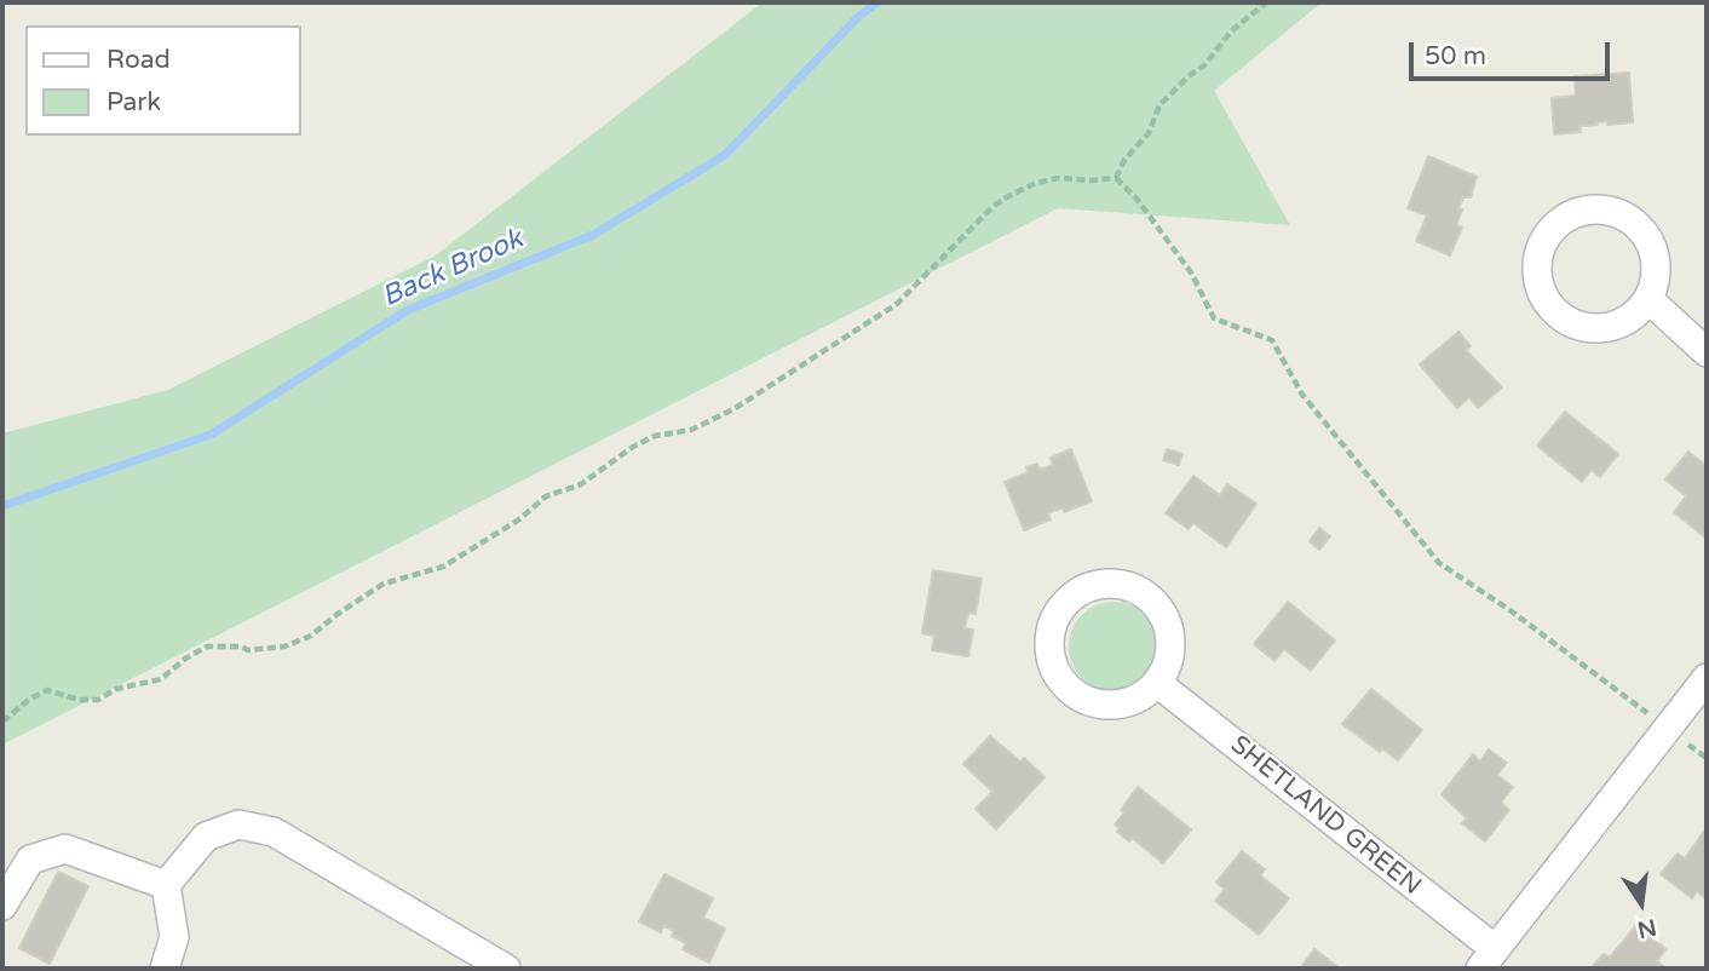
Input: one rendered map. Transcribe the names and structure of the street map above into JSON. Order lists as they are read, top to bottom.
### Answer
{
  "streets": {
    "street": ["SHETLAND GREEN"]
  },
  "water": ["Back Brook"],
  "legend": ["Road", "Park"],
  "scale_bar": "50 m",
  "north": "bottom"
}
